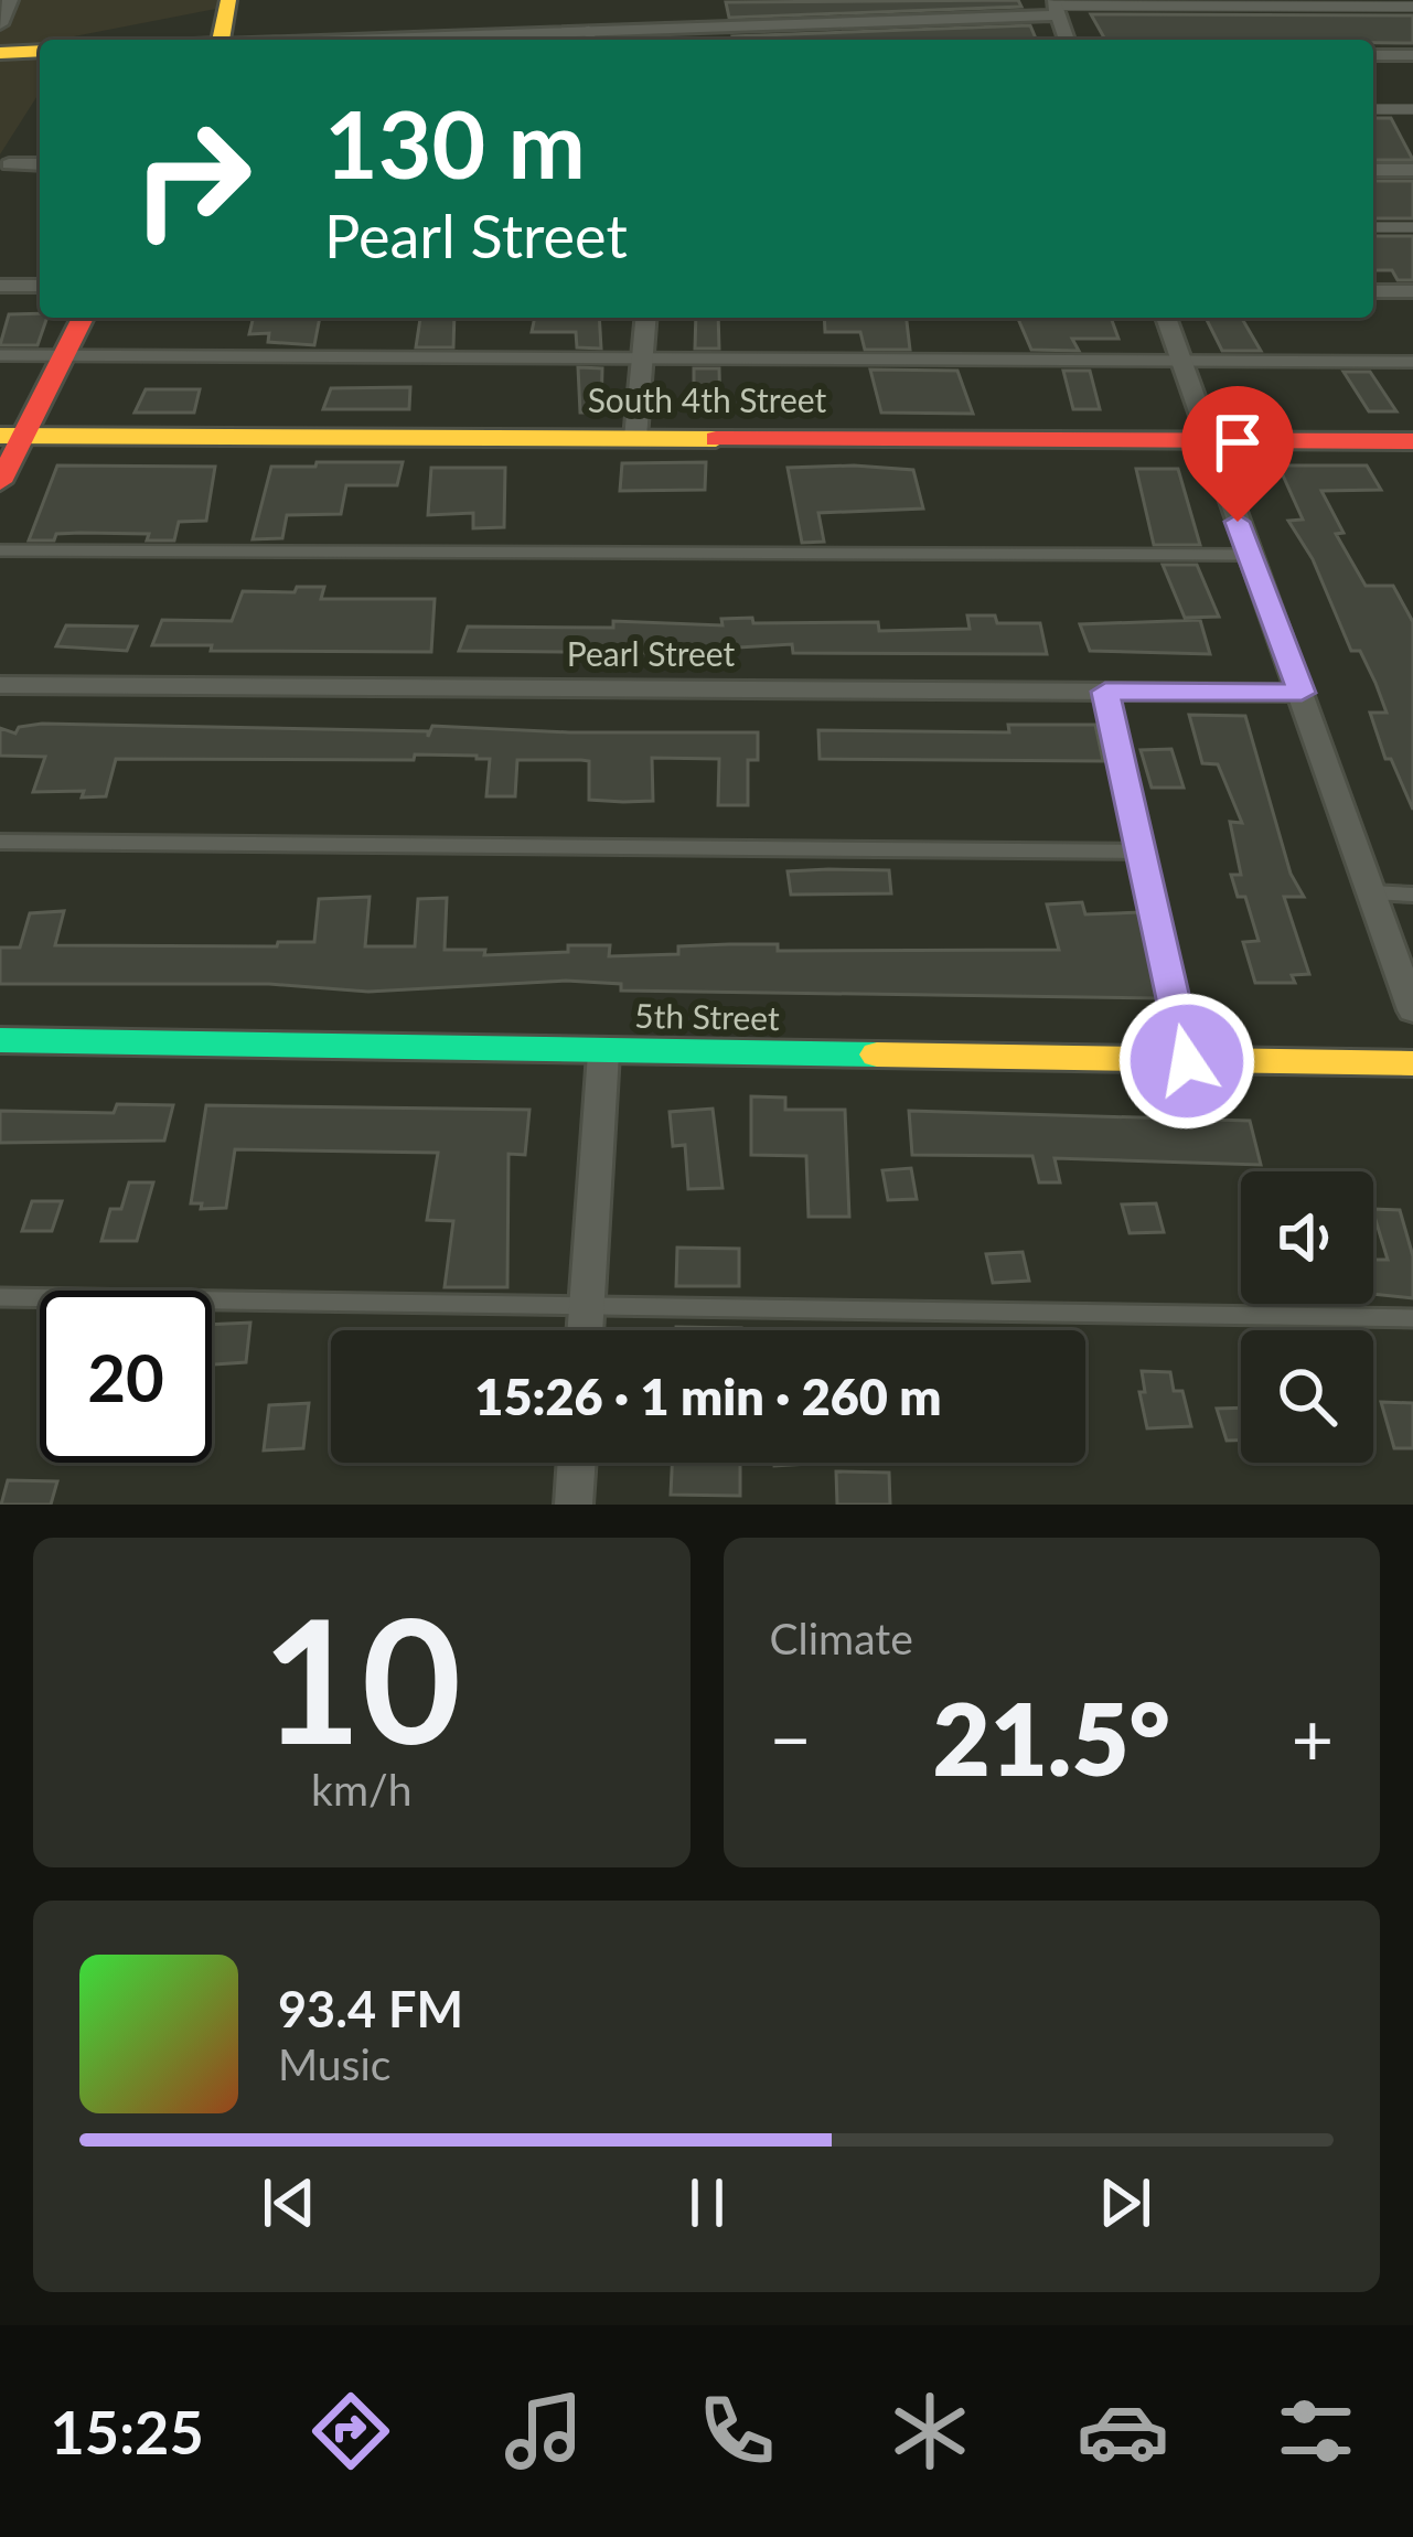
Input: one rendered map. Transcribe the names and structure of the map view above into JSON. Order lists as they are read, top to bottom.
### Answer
{
  "streets": {
    "street": ["South 4th Street", "Pearl Street", "5th Street"]
  },
  "page": {
    "turn": ["130 m", "Pearl Street"],
    "limit": "20",
    "trip": "15:26 · 1 min · 260 m",
    "tile": [
      ["10", "km/h"],
      "Climate"
    ],
    "heat": ["−", "21.5°", "+"],
    "song": ["93.4 FM", "Music"],
    "tabs": "15:25"
  }
}
